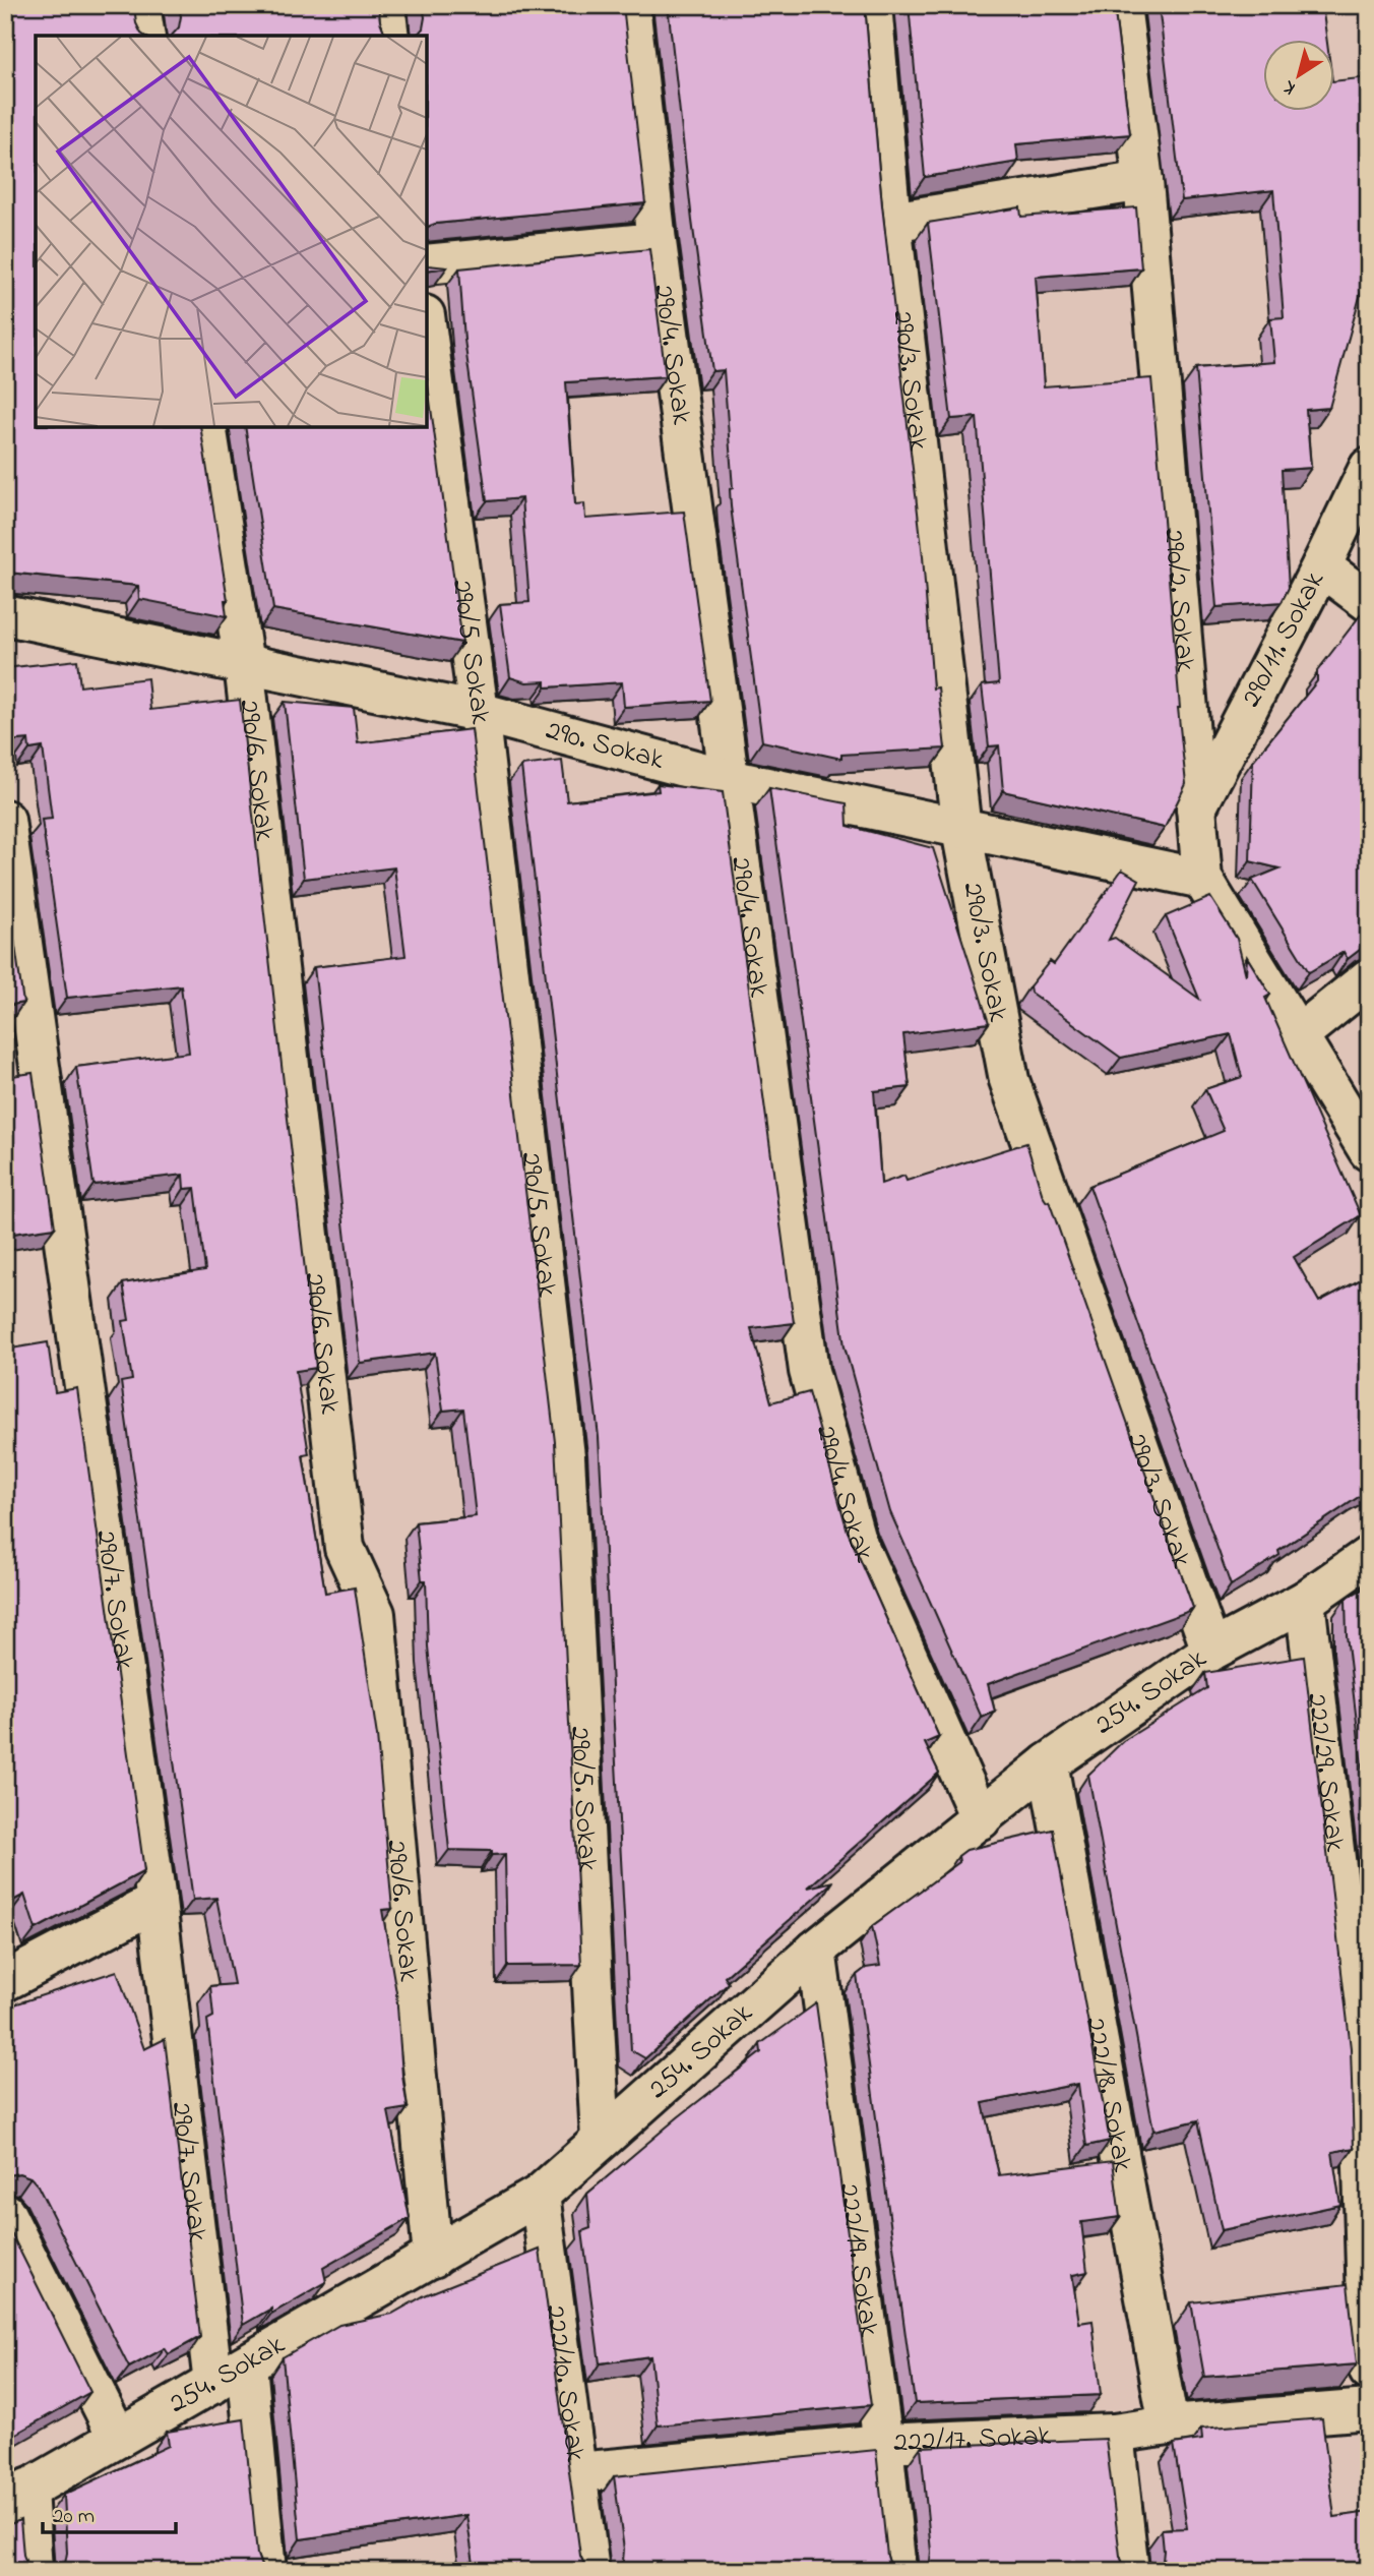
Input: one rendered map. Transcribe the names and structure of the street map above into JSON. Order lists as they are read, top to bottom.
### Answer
{
  "streets": {
    "street": [
      "290/4. Sokak",
      "290/3. Sokak",
      "290/2. Sokak",
      "290/11. Sokak",
      "290/5. Sokak",
      "290. Sokak",
      "290/6. Sokak",
      "290/7. Sokak",
      "254. Sokak",
      "222/29. Sokak",
      "222/18. Sokak",
      "222/19. Sokak",
      "222/10. Sokak",
      "222/17. Sokak"
    ]
  },
  "crossings": [
    ["290/4. Sokak", "290. Sokak"],
    ["290/4. Sokak", "254. Sokak"],
    ["290/3. Sokak", "290. Sokak"],
    ["290/3. Sokak", "254. Sokak"],
    ["290/2. Sokak", "290/11. Sokak"],
    ["290/2. Sokak", "290. Sokak"],
    ["290/5. Sokak", "290. Sokak"],
    ["290/5. Sokak", "254. Sokak"],
    ["290. Sokak", "290/6. Sokak"],
    ["290/6. Sokak", "254. Sokak"],
    ["290/7. Sokak", "254. Sokak"],
    ["254. Sokak", "222/29. Sokak"],
    ["254. Sokak", "222/18. Sokak"],
    ["254. Sokak", "222/19. Sokak"],
    ["254. Sokak", "222/10. Sokak"],
    ["222/18. Sokak", "222/17. Sokak"],
    ["222/19. Sokak", "222/17. Sokak"],
    ["222/10. Sokak", "222/17. Sokak"]
  ],
  "scale_bar": "20 m",
  "north": "bottom left"
}
